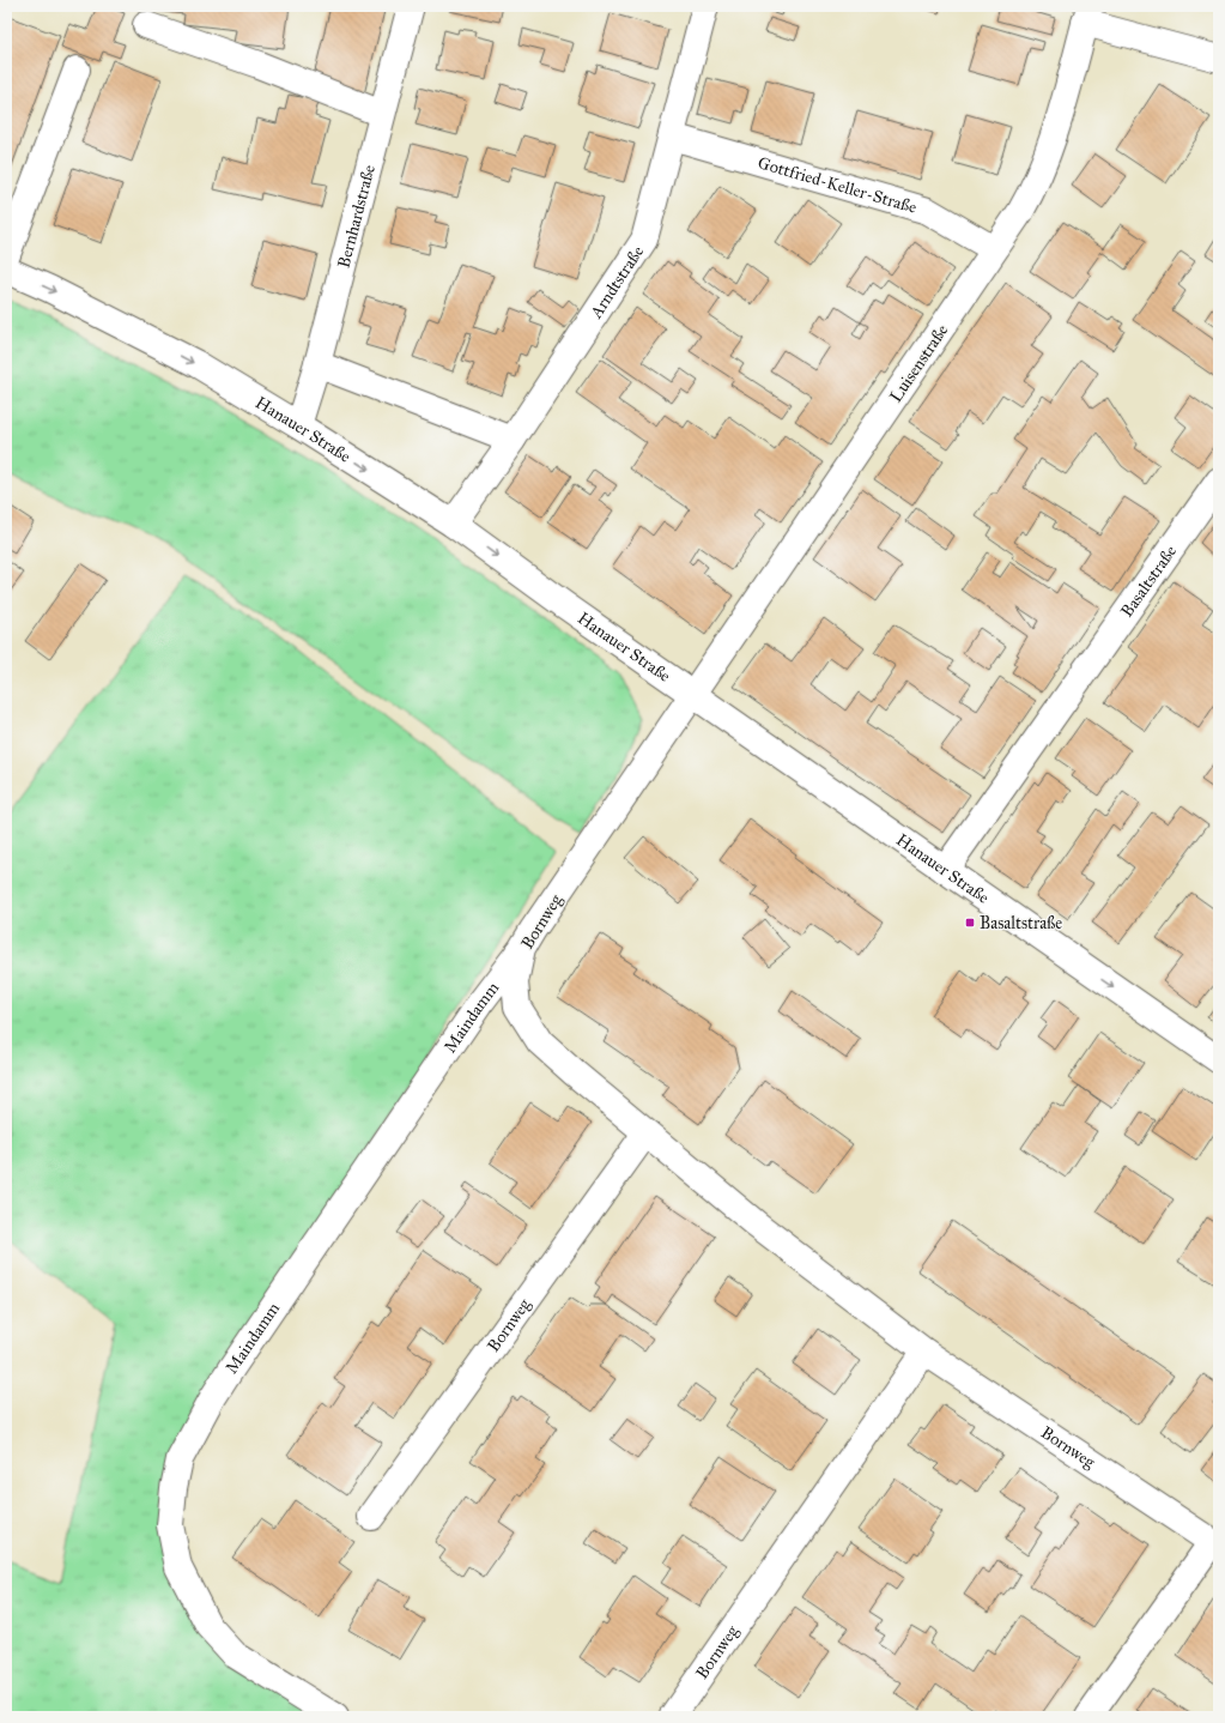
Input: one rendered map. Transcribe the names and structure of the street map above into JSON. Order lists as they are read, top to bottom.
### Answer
{
  "streets": {
    "street": [
      "Gottfried-Keller-Straße",
      "Bernhardstraße",
      "Arndtstraße",
      "Luisenstraße",
      "Hanauer Straße",
      "Basaltstraße",
      "Bornweg",
      "Maindamm"
    ]
  },
  "crossings": [
    ["Gottfried-Keller-Straße", "Arndtstraße"],
    ["Gottfried-Keller-Straße", "Luisenstraße"],
    ["Bernhardstraße", "Hanauer Straße"],
    ["Arndtstraße", "Hanauer Straße"],
    ["Luisenstraße", "Hanauer Straße"],
    ["Luisenstraße", "Bornweg"],
    ["Hanauer Straße", "Basaltstraße"],
    ["Hanauer Straße", "Bornweg"],
    ["Bornweg", "Maindamm"]
  ],
  "one_way": ["Hanauer Straße"],
  "places": {
    "transit": ["Basaltstraße"]
  }
}
